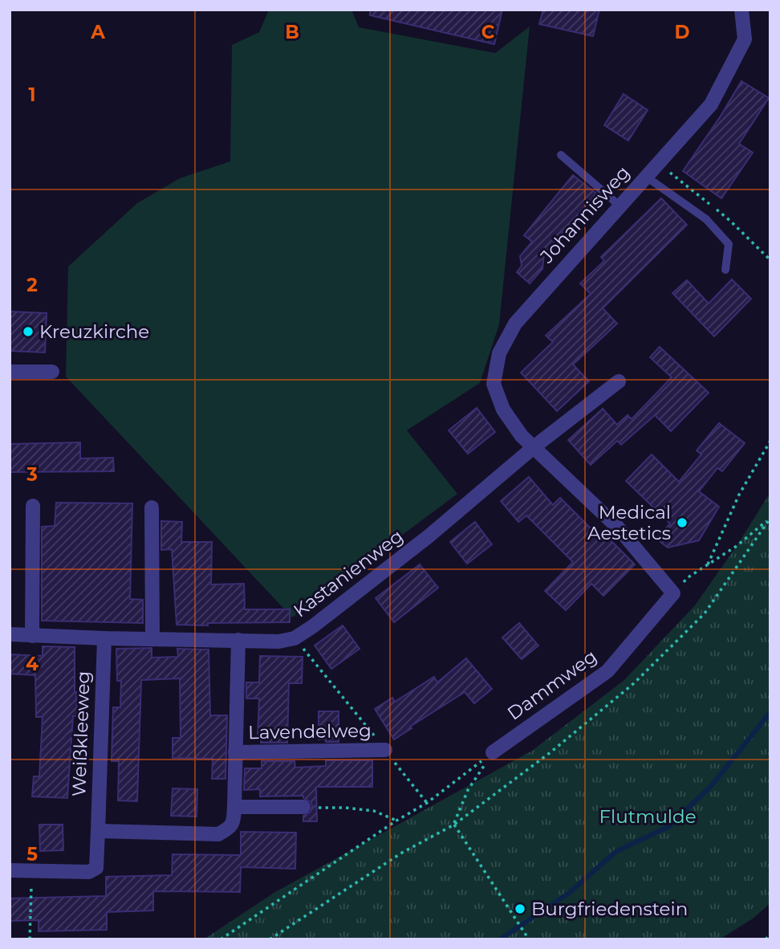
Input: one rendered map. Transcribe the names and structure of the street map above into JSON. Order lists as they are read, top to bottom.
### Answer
{
  "streets": {
    "street": [
      "Johannisweg",
      "Kastanienweg",
      "Dammweg",
      "Lavendelweg",
      "Weißkleeweg"
    ]
  },
  "crossings": [
    ["Johannisweg", "Kastanienweg"],
    ["Johannisweg", "Dammweg"],
    ["Kastanienweg", "Lavendelweg"],
    ["Kastanienweg", "Weißkleeweg"],
    ["Lavendelweg", "Weißkleeweg"]
  ],
  "parks": ["Flutmulde"],
  "places": ["Kreuzkirche", "Medical Aestetics", "Burgfriedenstein"],
  "grid": {
    "columns": [
      "A",
      "B",
      "C",
      "D"
    ],
    "rows": [
      "1",
      "2",
      "3",
      "4",
      "5"
    ]
  }
}
